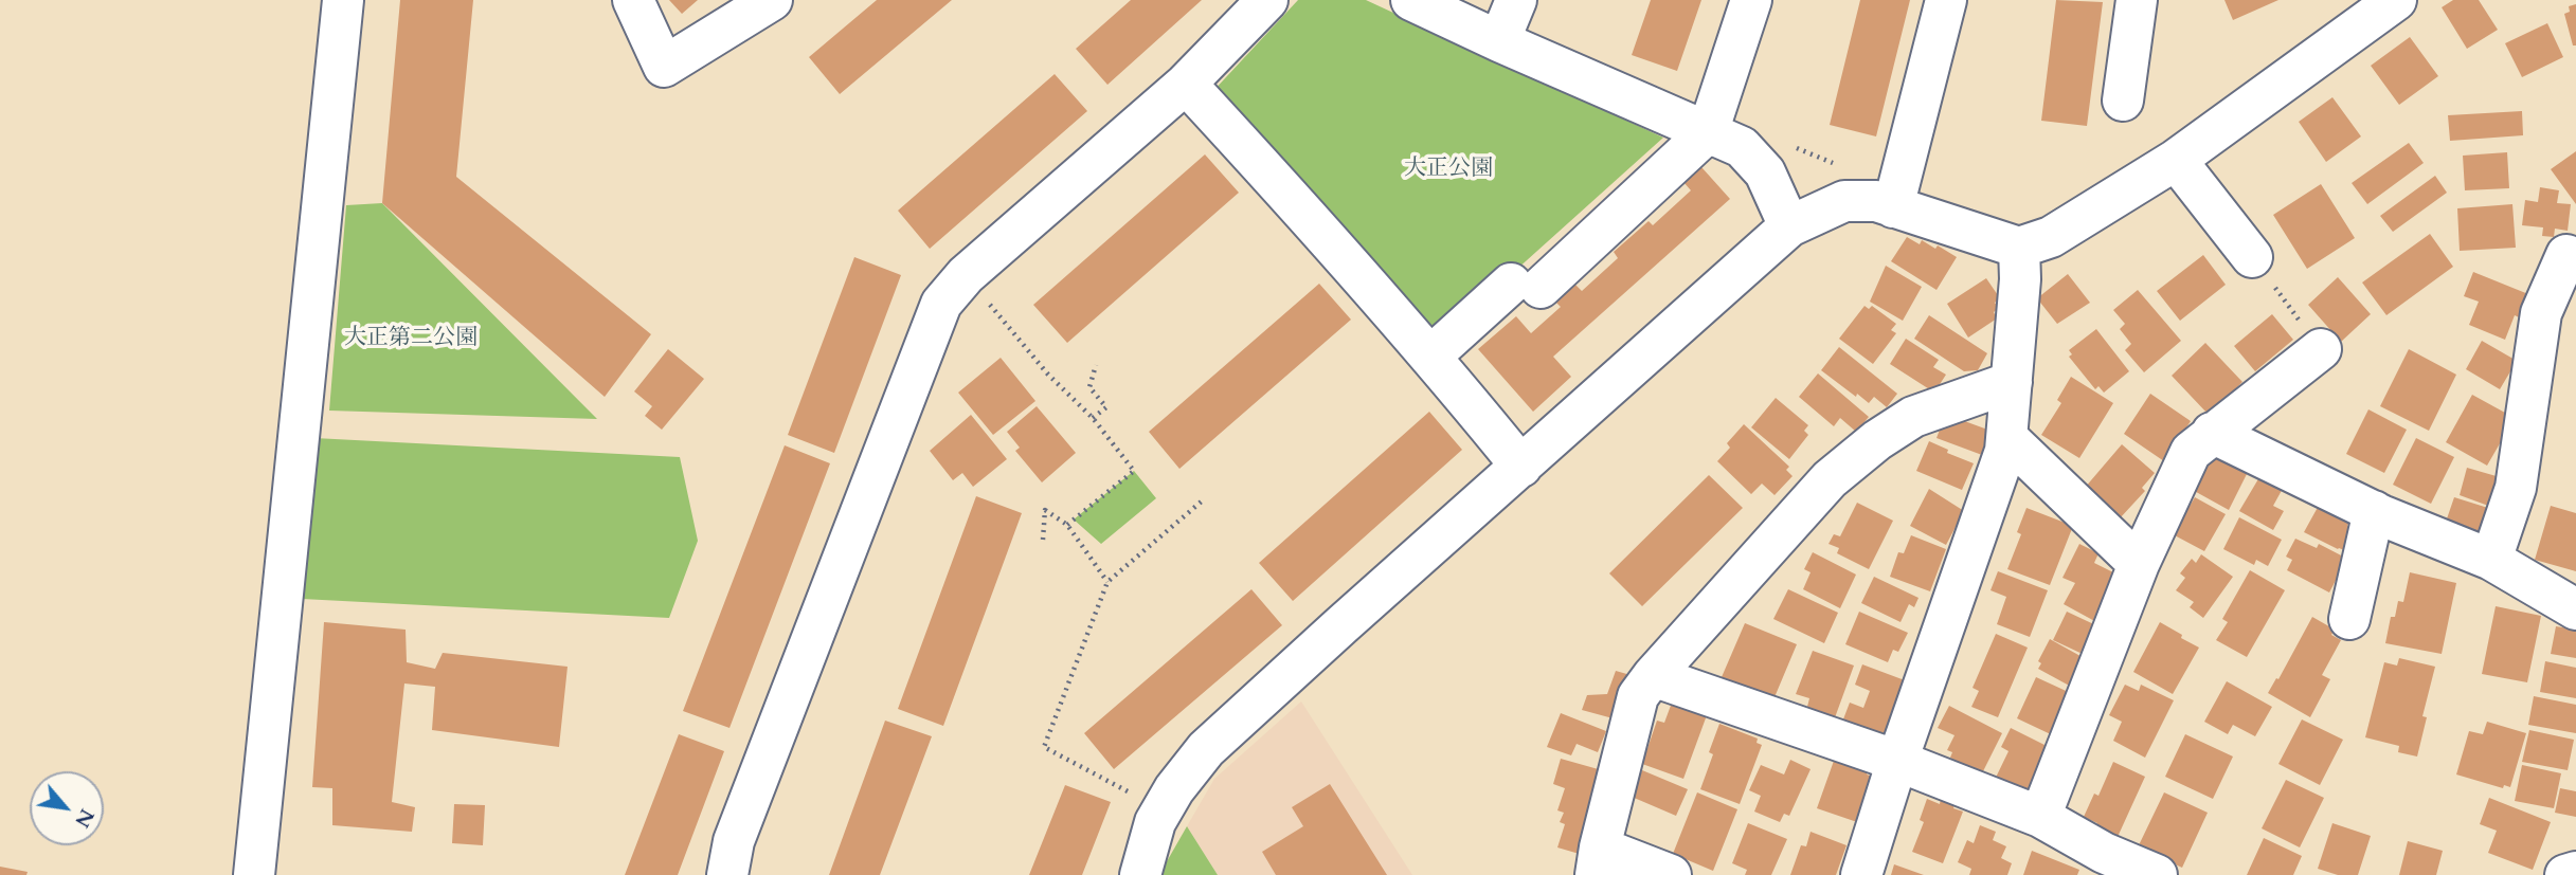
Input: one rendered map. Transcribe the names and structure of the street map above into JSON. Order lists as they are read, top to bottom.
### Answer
{
  "parks": ["大正公園", "大正第二公園"],
  "north": "bottom right"
}
